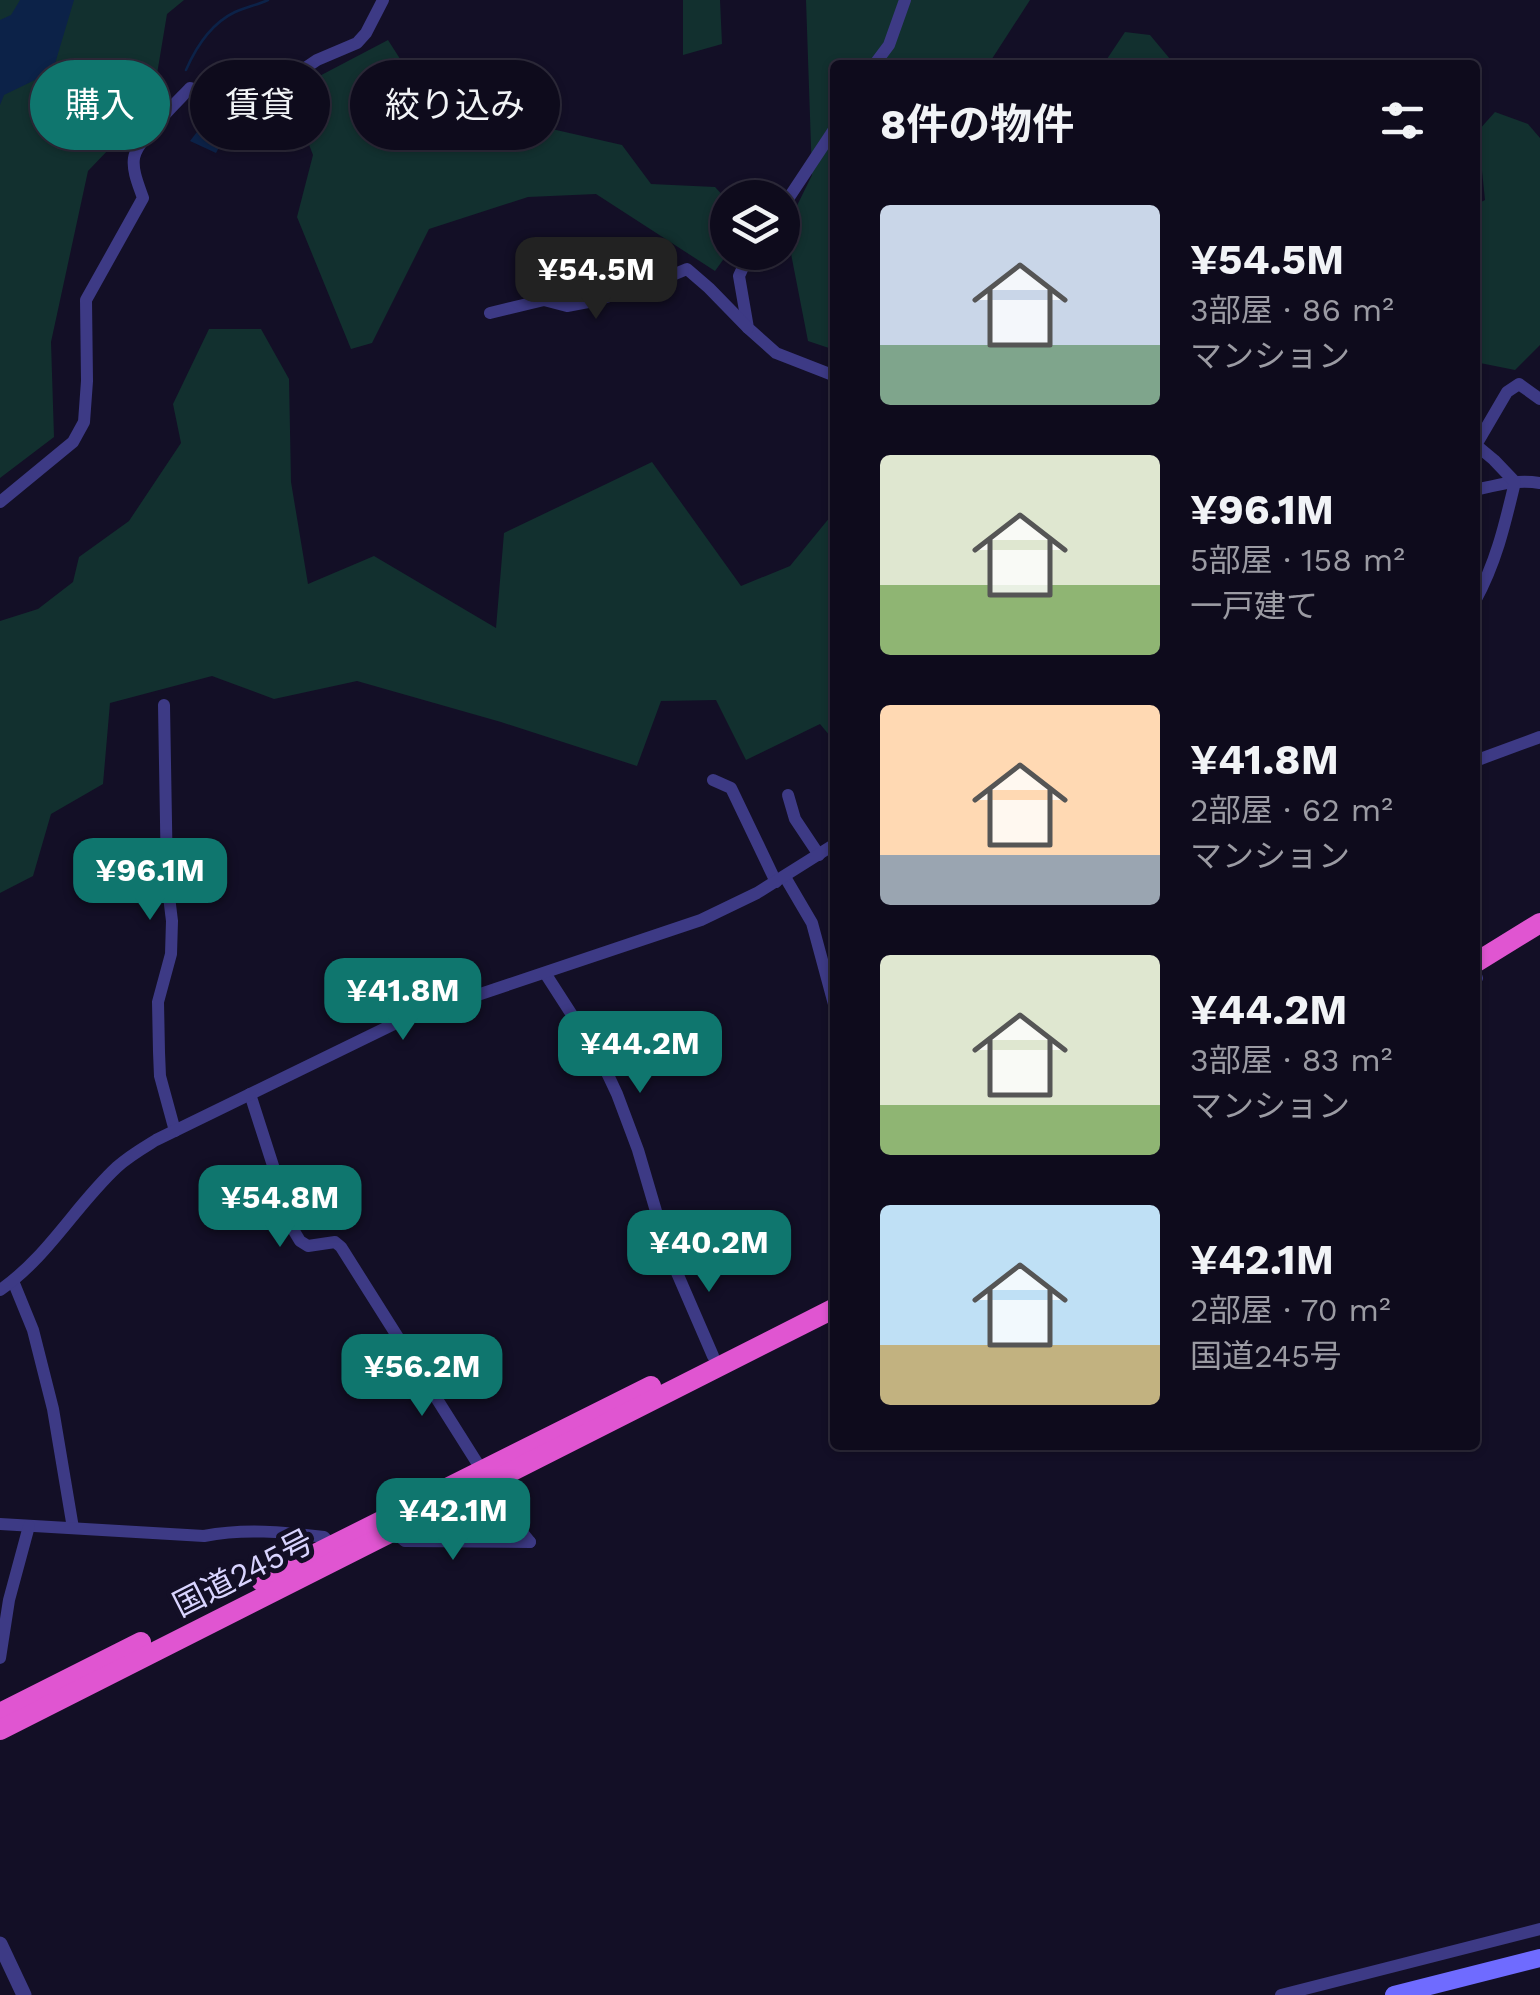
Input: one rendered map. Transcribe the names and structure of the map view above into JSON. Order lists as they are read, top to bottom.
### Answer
{
  "streets": {
    "highway": ["国道245号"]
  },
  "page": {
    "chip": ["購入", "賃貸", "絞り込み"],
    "heading": "8件の物件",
    "list": [
      {
        "name": "¥54.5M",
        "note": "3部屋 · 86 m² · マンション"
      },
      {
        "name": "¥96.1M",
        "note": "5部屋 · 158 m² · 一戸建て"
      },
      {
        "name": "¥41.8M",
        "note": "2部屋 · 62 m² · マンション"
      },
      {
        "name": "¥44.2M",
        "note": "3部屋 · 83 m² · マンション"
      },
      {
        "name": "¥42.1M",
        "note": "2部屋 · 70 m² · 国道245号"
      }
    ],
    "price": [
      "¥54.5M",
      "¥96.1M",
      "¥41.8M",
      "¥44.2M",
      "¥54.8M",
      "¥40.2M",
      "¥56.2M",
      "¥42.1M"
    ]
  }
}
